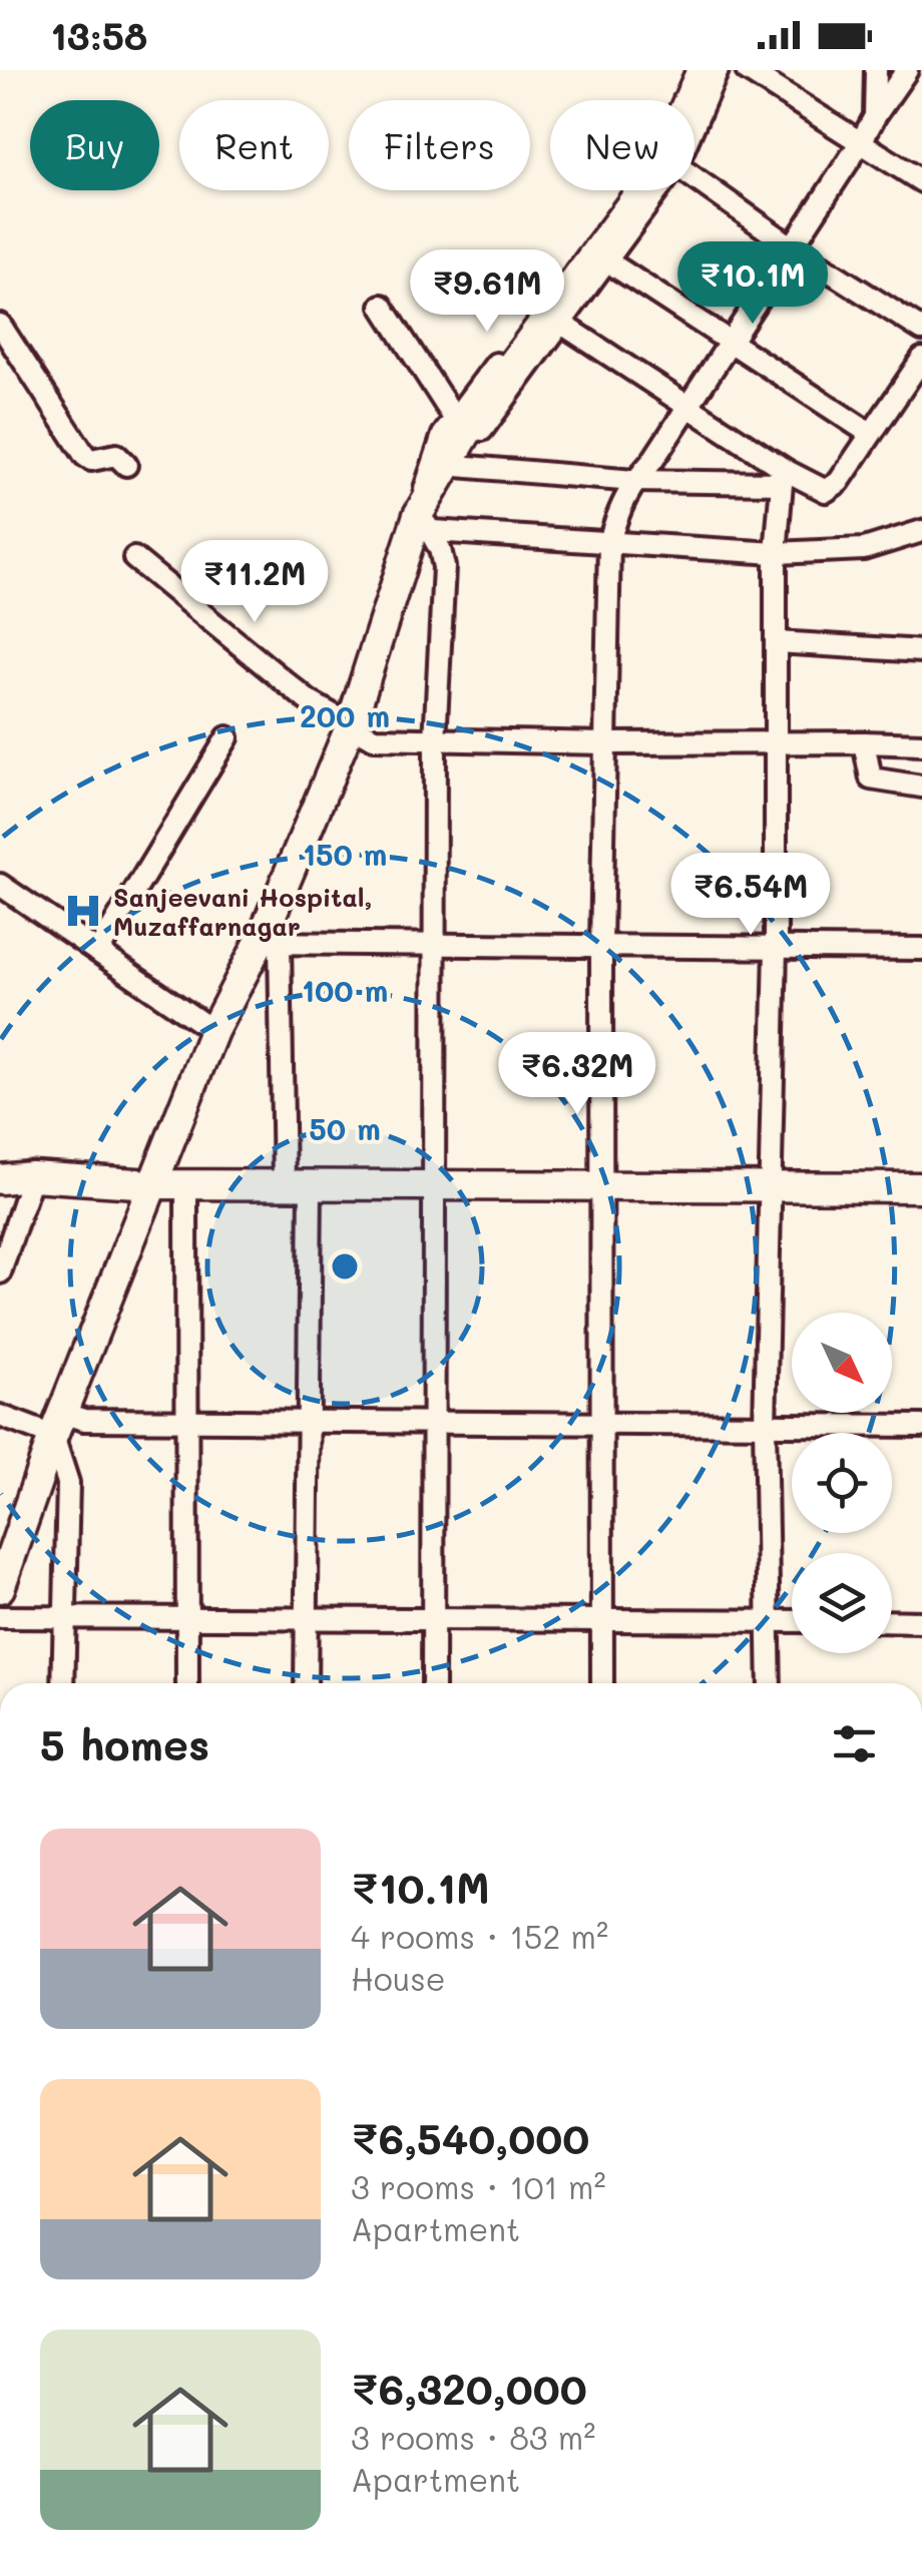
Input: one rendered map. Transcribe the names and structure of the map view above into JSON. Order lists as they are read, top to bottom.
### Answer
{
  "places": {
    "hospital": ["Sanjeevani Hospital, Muzaffarnagar"]
  },
  "north": "bottom right",
  "page": {
    "status": "13:58",
    "chip": [
      "Buy",
      "Rent",
      "Filters",
      "New"
    ],
    "price": [
      "₹10.1M",
      "₹9.61M",
      "₹11.2M",
      "₹6.54M",
      "₹6.32M"
    ],
    "heading": "5 homes",
    "list": [
      {
        "name": "₹10.1M",
        "note": "4 rooms · 152 m² · House"
      },
      {
        "name": "₹6,540,000",
        "note": "3 rooms · 101 m² · Apartment"
      },
      {
        "name": "₹6,320,000",
        "note": "3 rooms · 83 m² · Apartment"
      }
    ]
  },
  "rings": [
    "200 m",
    "150 m",
    "100 m",
    "50 m"
  ]
}
